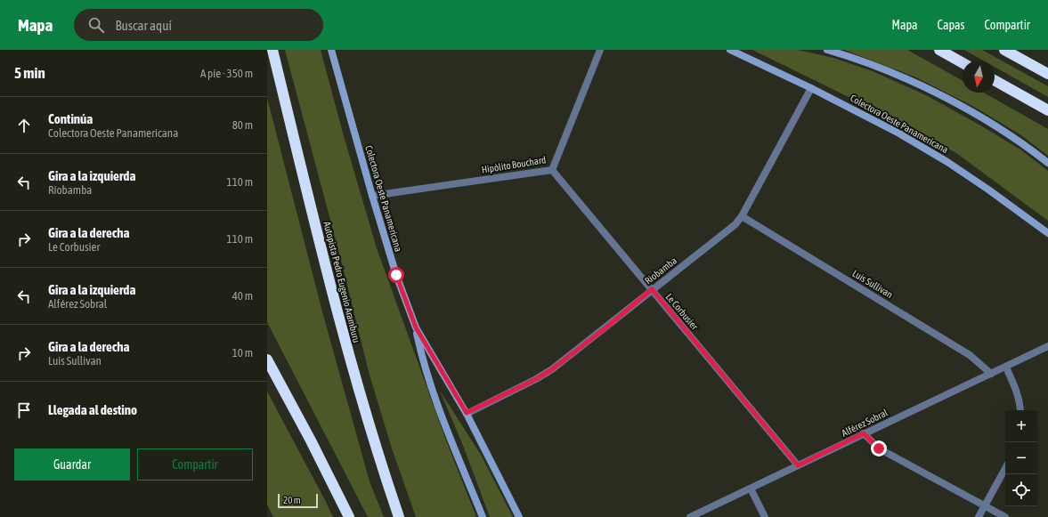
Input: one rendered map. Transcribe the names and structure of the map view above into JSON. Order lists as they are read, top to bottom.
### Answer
{
  "streets": {
    "highway": ["Autopista Pedro Eugenio Aramburu"],
    "street": [
      "Colectora Oeste Panamericana",
      "Hipòlito Bouchard",
      "Riobamba",
      "Luis Sullivan",
      "Le Corbusier",
      "Alférez Sobral"
    ]
  },
  "crossings": [
    ["Colectora Oeste Panamericana", "Hipòlito Bouchard"],
    ["Colectora Oeste Panamericana", "Riobamba"],
    ["Hipòlito Bouchard", "Le Corbusier"],
    ["Riobamba", "Luis Sullivan"],
    ["Riobamba", "Le Corbusier"],
    ["Luis Sullivan", "Alférez Sobral"],
    ["Le Corbusier", "Alférez Sobral"]
  ],
  "scale_bar": "20 m",
  "north": "bottom",
  "page": {
    "header": "Mapa",
    "search": "Buscar aquí",
    "nav": ["Mapa", "Capas", "Compartir"],
    "heading": ["5 min", "A pie · 350 m"],
    "list": [
      ["Continúa", "Colectora Oeste Panamericana", "80 m"],
      ["Gira a la izquierda", "Riobamba", "110 m"],
      ["Gira a la derecha", "Le Corbusier", "110 m"],
      ["Gira a la izquierda", "Alférez Sobral", "40 m"],
      ["Gira a la derecha", "Luis Sullivan", "10 m"],
      "Llegada al destino"
    ],
    "map_buttons": ["+", "−"],
    "buttons": ["Guardar", "Compartir"],
    "scale": "20 m"
  }
}
